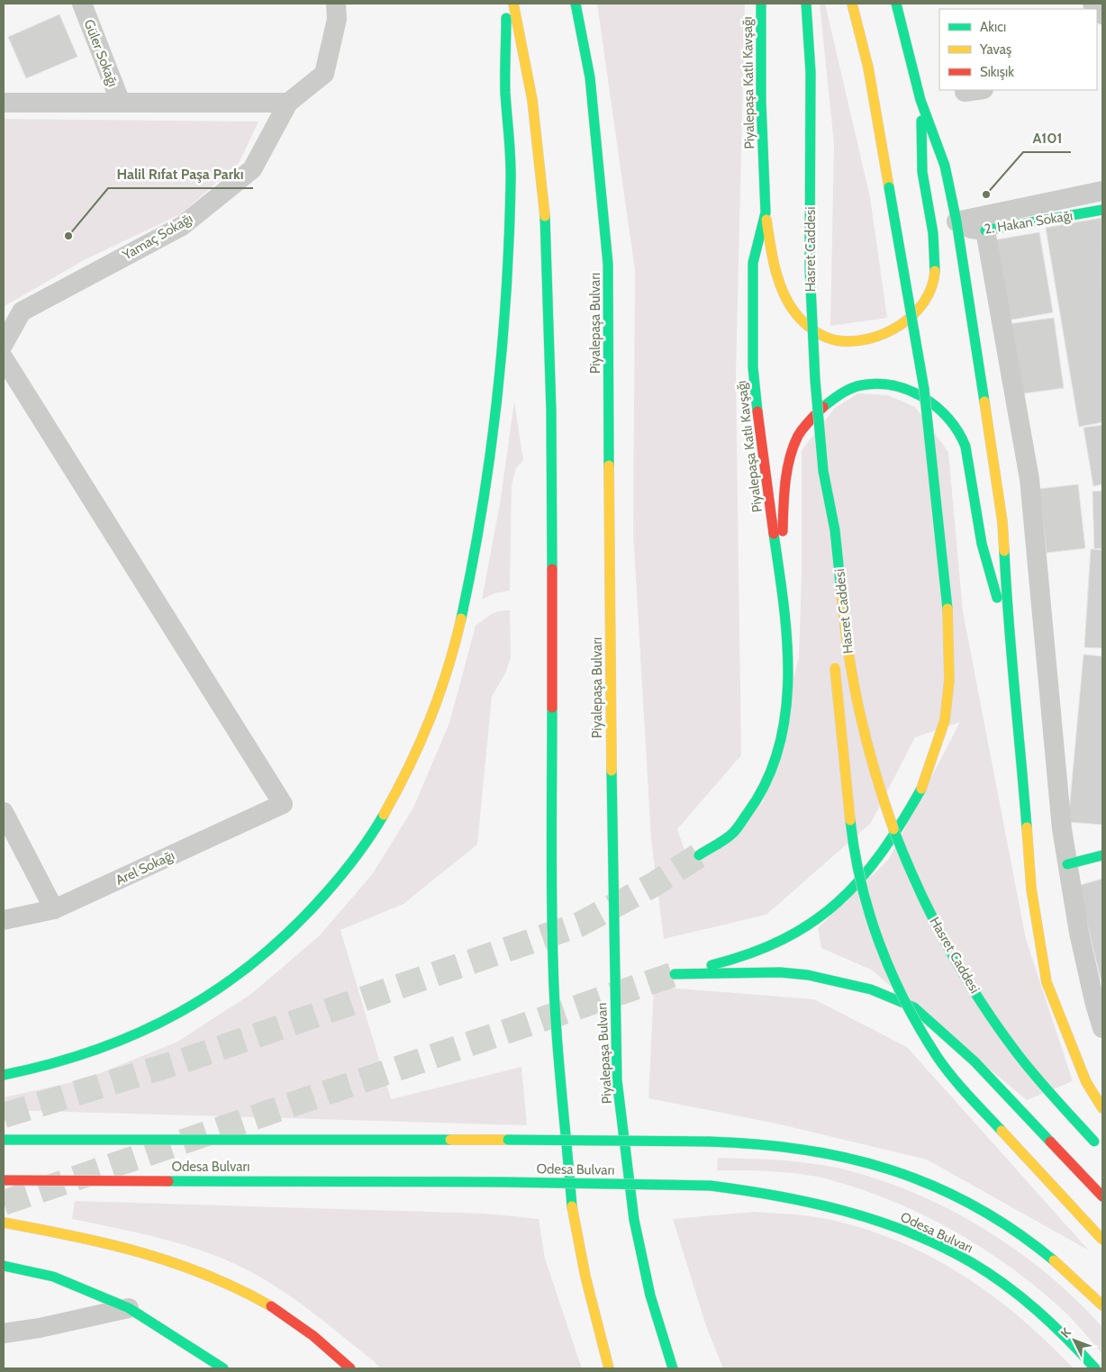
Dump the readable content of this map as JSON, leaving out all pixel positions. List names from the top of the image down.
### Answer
{
  "streets": {
    "main road": [
      "Piyalepaşa Katlı Kavşağı",
      "2. Hakan Sokağı",
      "Hasret Caddesi",
      "Piyalepaşa Bulvarı",
      "Odesa Bulvarı"
    ],
    "street": ["Güler Sokağı", "Yamaç Sokağı", "Arel Sokağı"]
  },
  "places": ["A101", "Halil Rıfat Paşa Parkı"],
  "legend": ["Akıcı", "Yavaş", "Sıkışık"],
  "north": "top left"
}
